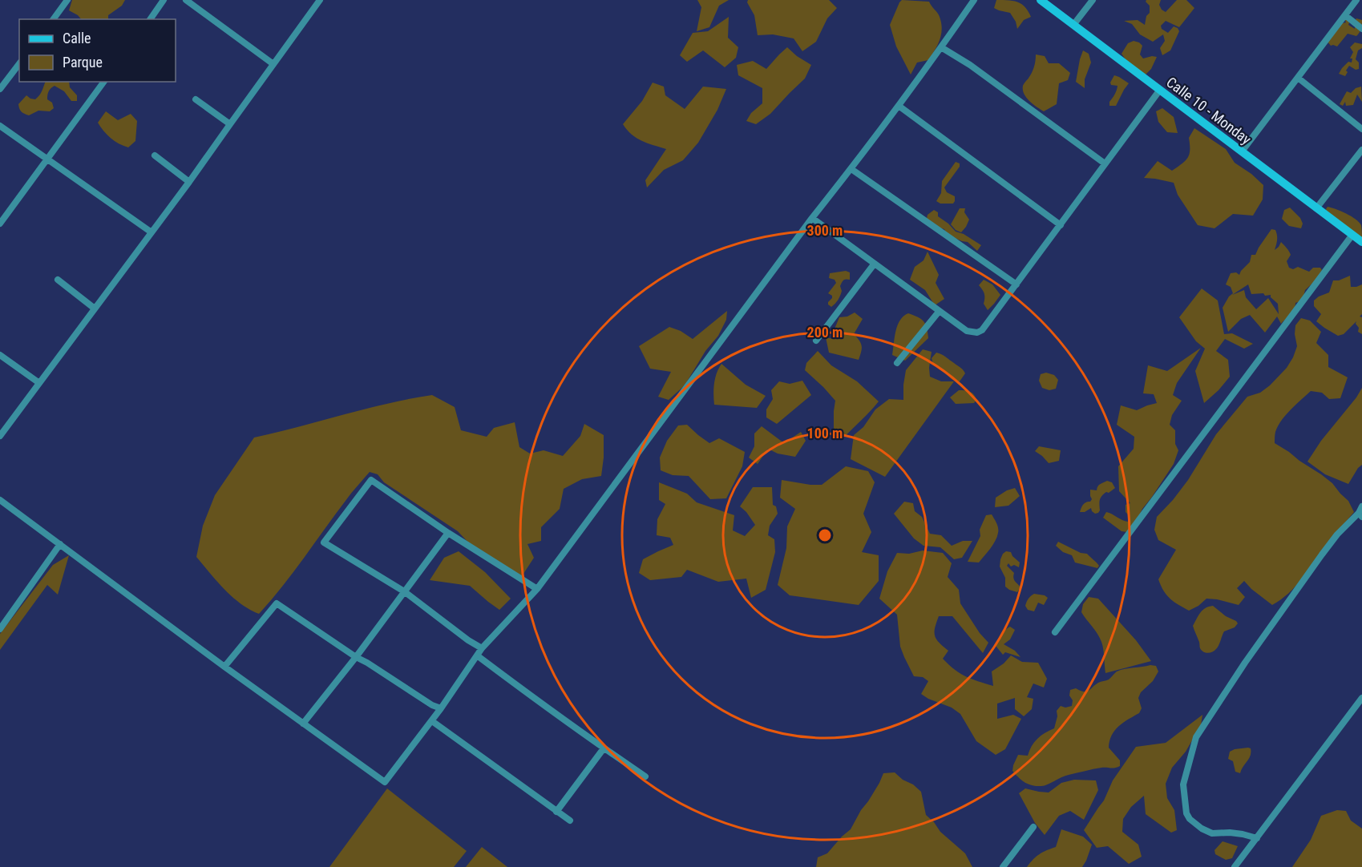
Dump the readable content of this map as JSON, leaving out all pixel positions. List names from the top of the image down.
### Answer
{
  "streets": {
    "street": ["Calle 10 - Monday"]
  },
  "legend": ["Calle", "Parque"],
  "rings": ["300 m", "200 m", "100 m"]
}
